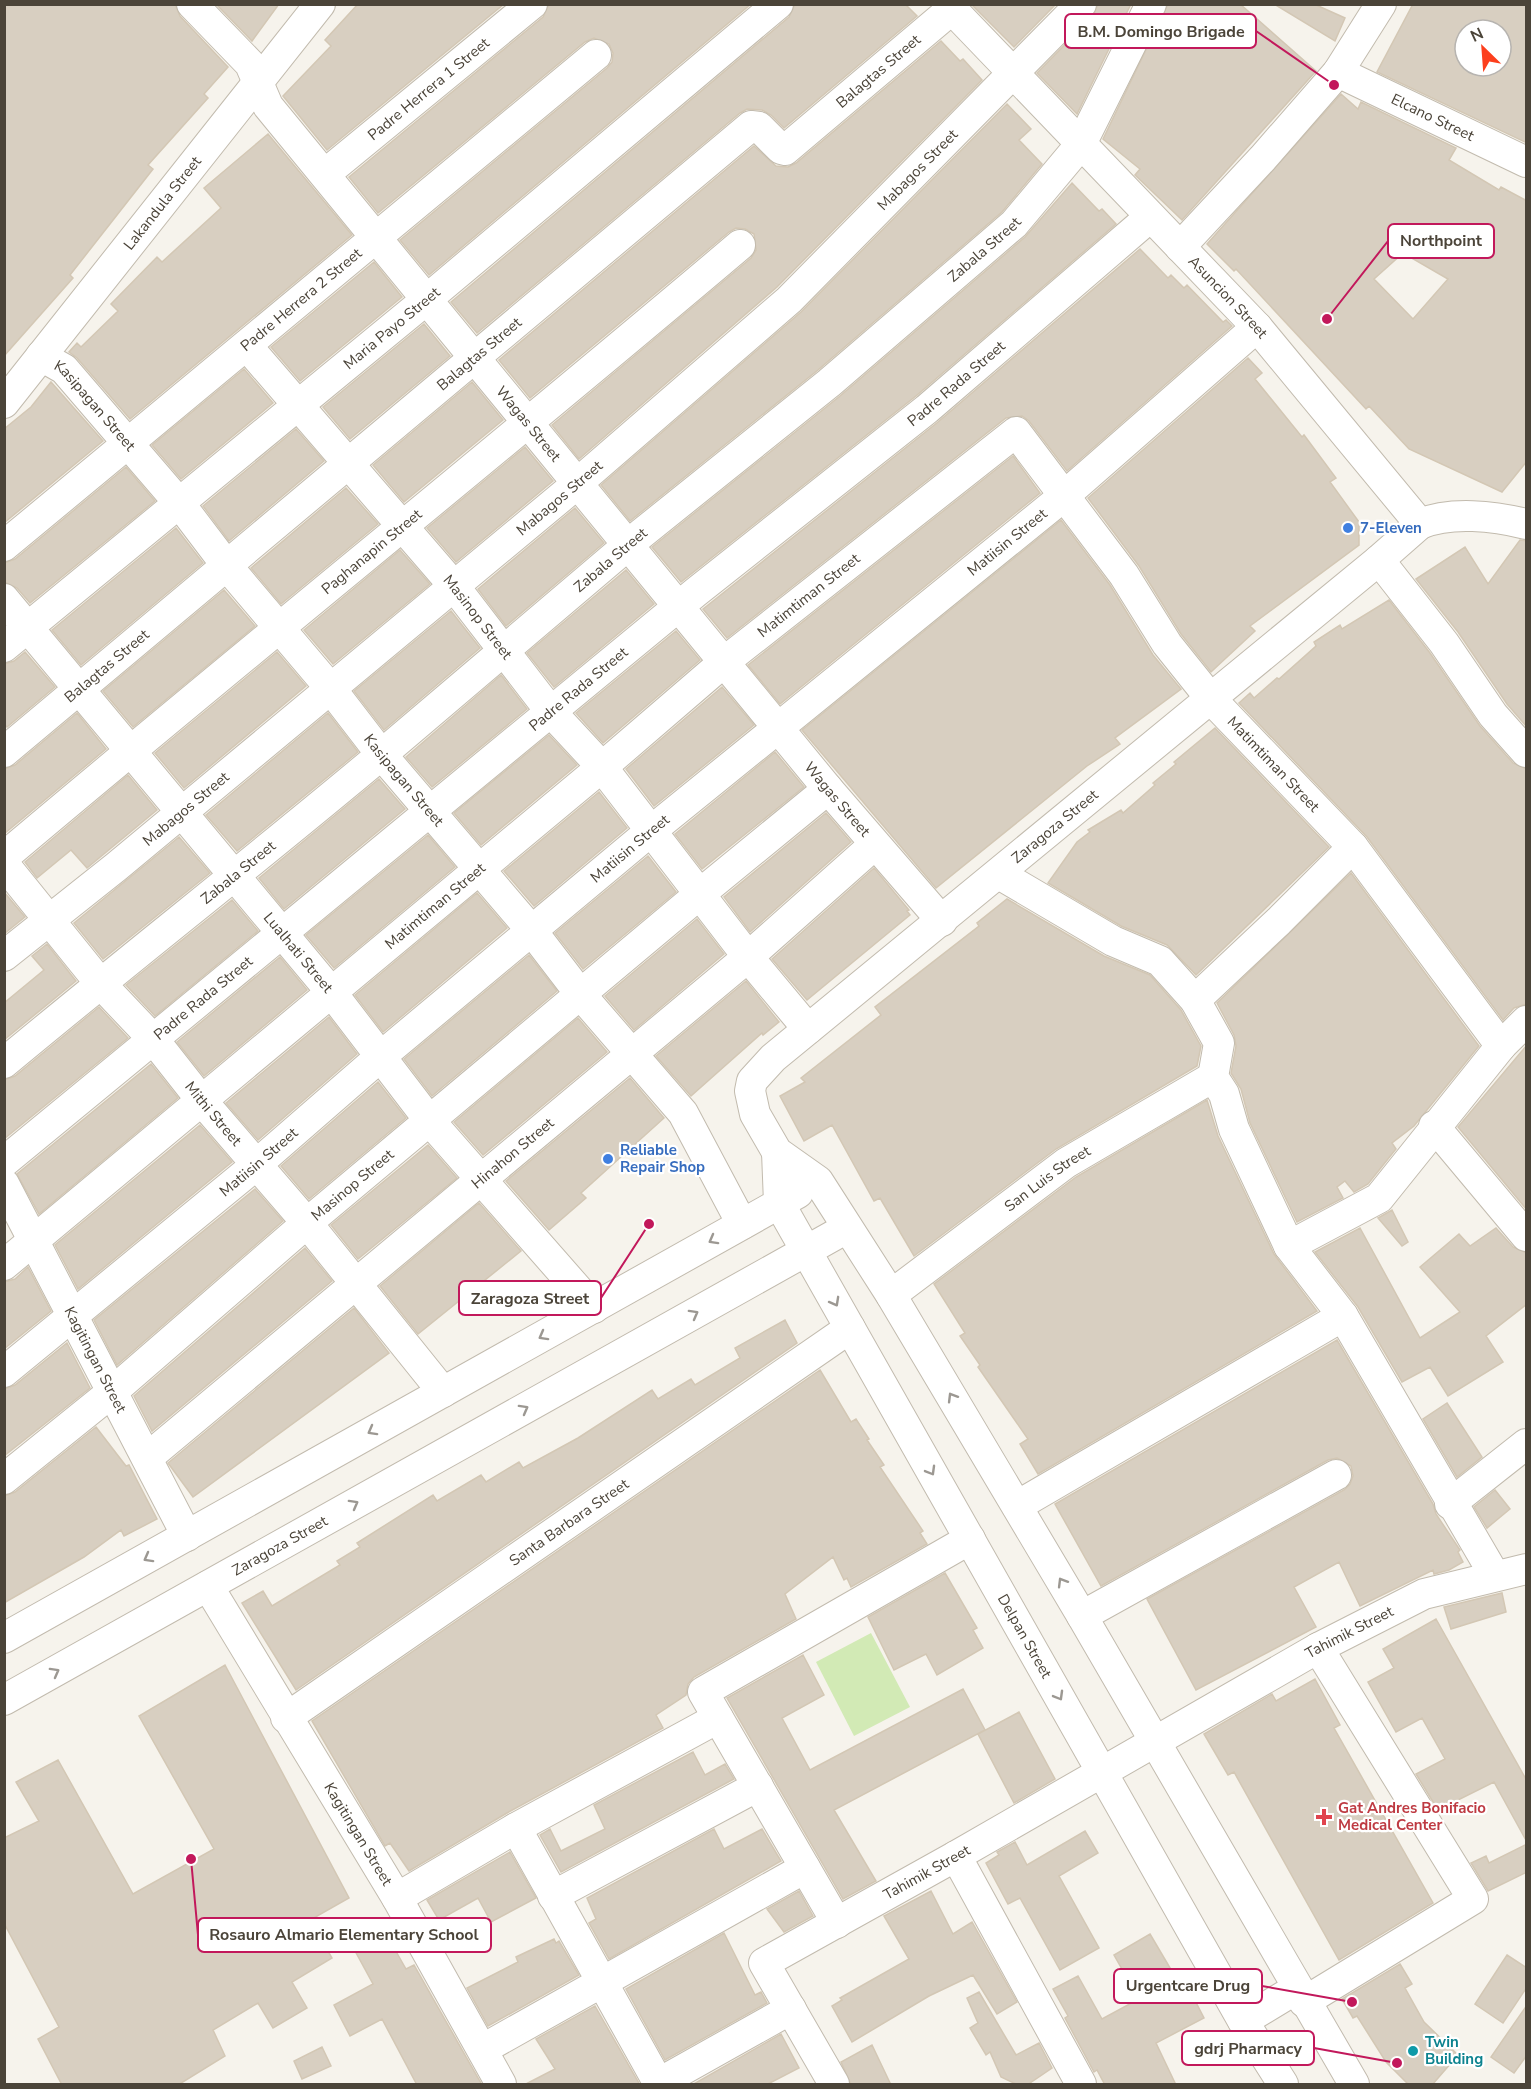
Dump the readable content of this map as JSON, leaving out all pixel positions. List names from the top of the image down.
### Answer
{
  "streets": {
    "street": [
      "Balagtas Street",
      "Padre Herrera 1 Street",
      "Elcano Street",
      "Mabagos Street",
      "Lakandula Street",
      "Zabala Street",
      "Asuncion Street",
      "Padre Herrera 2 Street",
      "Maria Payo Street",
      "Padre Rada Street",
      "Kasipagan Street",
      "Wagas Street",
      "Matiisin Street",
      "Paghanapin Street",
      "Matimtiman Street",
      "Masinop Street",
      "Zaragoza Street",
      "Lualhati Street",
      "Mithi Street",
      "Hinahon Street",
      "San Luis Street",
      "Kagitingan Street",
      "Santa Barbara Street",
      "Tahimik Street",
      "Delpan Street"
    ]
  },
  "crossings": [
    ["Balagtas Street", "Asuncion Street"],
    ["Balagtas Street", "Kasipagan Street"],
    ["Balagtas Street", "Wagas Street"],
    ["Balagtas Street", "Masinop Street"],
    ["Balagtas Street", "Lualhati Street"],
    ["Padre Herrera 1 Street", "Wagas Street"],
    ["Mabagos Street", "Asuncion Street"],
    ["Mabagos Street", "Kasipagan Street"],
    ["Mabagos Street", "Wagas Street"],
    ["Mabagos Street", "Masinop Street"],
    ["Mabagos Street", "Lualhati Street"],
    ["Mabagos Street", "Mithi Street"],
    ["Lakandula Street", "Kasipagan Street"],
    ["Lakandula Street", "Wagas Street"],
    ["Zabala Street", "Asuncion Street"],
    ["Zabala Street", "Kasipagan Street"],
    ["Zabala Street", "Wagas Street"],
    ["Zabala Street", "Masinop Street"],
    ["Zabala Street", "Lualhati Street"],
    ["Zabala Street", "Mithi Street"],
    ["Asuncion Street", "Padre Rada Street"],
    ["Asuncion Street", "Matiisin Street"],
    ["Asuncion Street", "Zaragoza Street"],
    ["Padre Herrera 2 Street", "Kasipagan Street"],
    ["Padre Herrera 2 Street", "Wagas Street"],
    ["Padre Herrera 2 Street", "Masinop Street"],
    ["Maria Payo Street", "Kasipagan Street"],
    ["Maria Payo Street", "Wagas Street"],
    ["Maria Payo Street", "Masinop Street"],
    ["Maria Payo Street", "Lualhati Street"],
    ["Padre Rada Street", "Kasipagan Street"],
    ["Padre Rada Street", "Wagas Street"],
    ["Padre Rada Street", "Masinop Street"],
    ["Padre Rada Street", "Lualhati Street"],
    ["Padre Rada Street", "Mithi Street"],
    ["Kasipagan Street", "Matiisin Street"],
    ["Kasipagan Street", "Paghanapin Street"],
    ["Kasipagan Street", "Matimtiman Street"],
    ["Kasipagan Street", "Masinop Street"],
    ["Kasipagan Street", "Hinahon Street"],
    ["Wagas Street", "Matiisin Street"],
    ["Wagas Street", "Paghanapin Street"],
    ["Wagas Street", "Matimtiman Street"],
    ["Wagas Street", "Masinop Street"],
    ["Wagas Street", "Zaragoza Street"],
    ["Wagas Street", "Hinahon Street"],
    ["Matiisin Street", "Matimtiman Street"],
    ["Matiisin Street", "Masinop Street"],
    ["Matiisin Street", "Lualhati Street"],
    ["Matiisin Street", "Mithi Street"],
    ["Matiisin Street", "Kagitingan Street"],
    ["Paghanapin Street", "Masinop Street"],
    ["Paghanapin Street", "Lualhati Street"],
    ["Matimtiman Street", "Masinop Street"],
    ["Matimtiman Street", "Zaragoza Street"],
    ["Matimtiman Street", "Lualhati Street"],
    ["Matimtiman Street", "Mithi Street"],
    ["Matimtiman Street", "Kagitingan Street"],
    ["Masinop Street", "Zaragoza Street"],
    ["Masinop Street", "Lualhati Street"],
    ["Masinop Street", "Mithi Street"],
    ["Masinop Street", "Hinahon Street"],
    ["Masinop Street", "Kagitingan Street"],
    ["Zaragoza Street", "Kagitingan Street"],
    ["Zaragoza Street", "Delpan Street"],
    ["Lualhati Street", "Hinahon Street"],
    ["Mithi Street", "Hinahon Street"],
    ["Hinahon Street", "Kagitingan Street"],
    ["Kagitingan Street", "Santa Barbara Street"],
    ["Santa Barbara Street", "Delpan Street"],
    ["Tahimik Street", "Delpan Street"]
  ],
  "places": {
    "other": [
      "B.M. Domingo Brigade",
      "Northpoint",
      "7-Eleven",
      "Reliable Repair Shop",
      "Zaragoza Street",
      "Rosauro Almario Elementary School",
      "Urgentcare Drug",
      "Twin Building",
      "gdrj Pharmacy"
    ],
    "health": ["Gat Andres Bonifacio Medical Center"]
  },
  "north": "top left"
}
